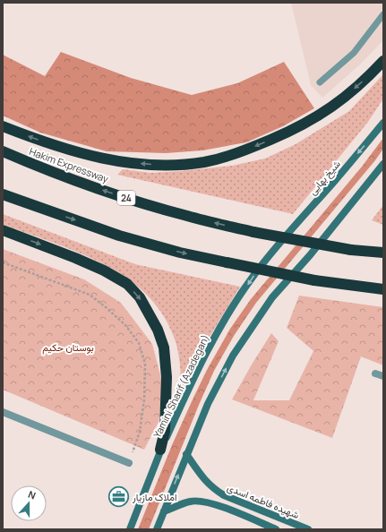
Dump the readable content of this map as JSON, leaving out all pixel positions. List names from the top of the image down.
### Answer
{
  "streets": {
    "highway": ["Hakim Expressway", "24"],
    "main road": ["شیخ بهایی", "Yamini Sharif (Azadegan)", "شهیده فاطمه اسدی"]
  },
  "crossings": [
    ["شیخ بهایی", "Yamini Sharif (Azadegan)"]
  ],
  "parks": ["بوستان حکیم"],
  "places": {
    "office": ["املاک مازیار"]
  },
  "north": "top"
}
